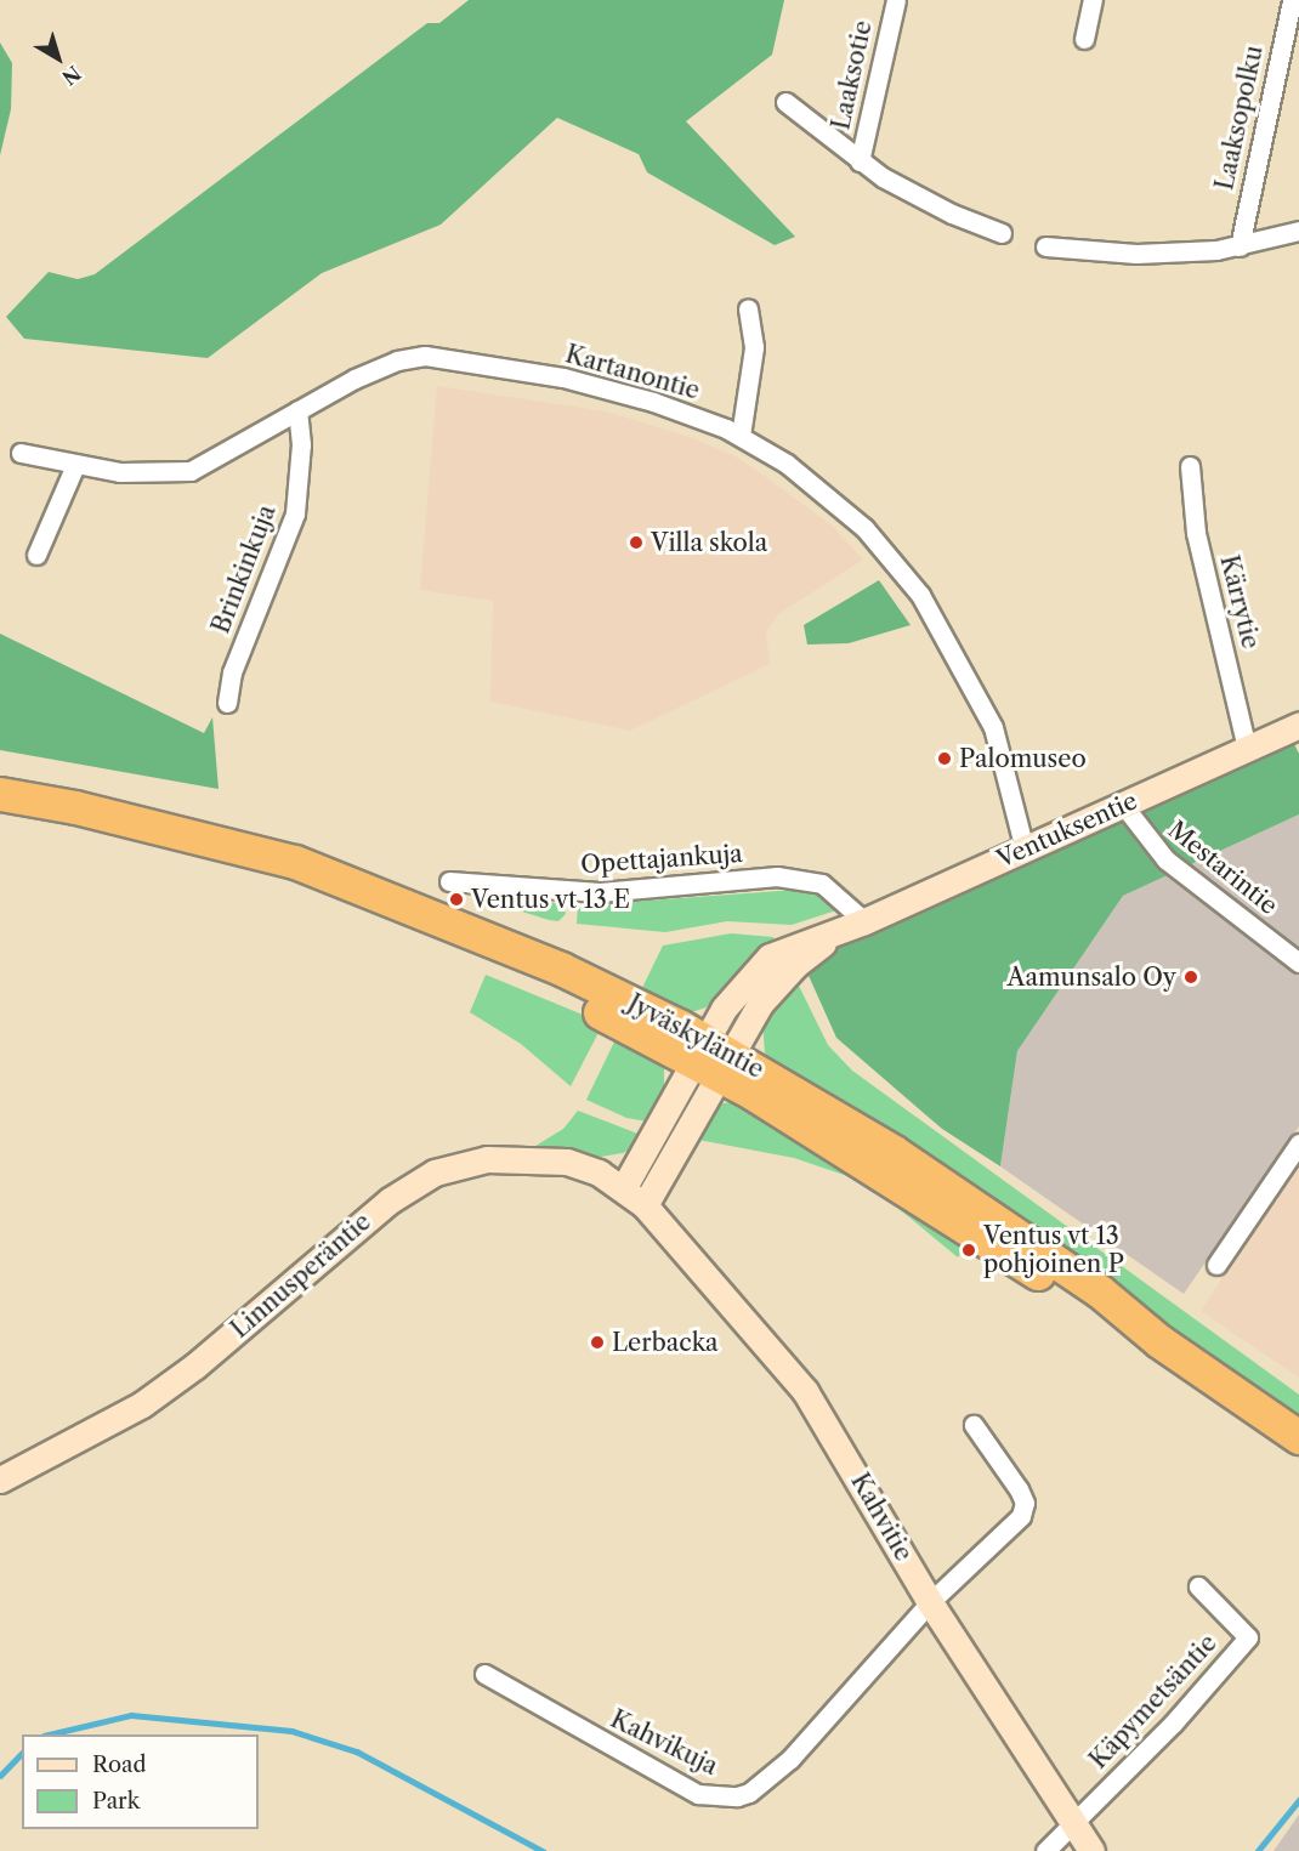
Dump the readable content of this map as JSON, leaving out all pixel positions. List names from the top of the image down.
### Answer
{
  "streets": {
    "highway": ["Jyväskyläntie"],
    "street": [
      "Laaksotie",
      "Laaksopolku",
      "Kartanontie",
      "Brinkinkuja",
      "Kärrytie",
      "Ventuksentie",
      "Opettajankuja",
      "Mestarintie",
      "Linnusperäntie",
      "Kahvitie",
      "Käpymetsäntie",
      "Kahvikuja"
    ]
  },
  "crossings": [
    ["Kartanontie", "Brinkinkuja"],
    ["Kartanontie", "Ventuksentie"],
    ["Kärrytie", "Ventuksentie"],
    ["Ventuksentie", "Opettajankuja"],
    ["Ventuksentie", "Mestarintie"],
    ["Ventuksentie", "Jyväskyläntie"],
    ["Linnusperäntie", "Kahvitie"],
    ["Kahvitie", "Käpymetsäntie"],
    ["Kahvitie", "Kahvikuja"]
  ],
  "places": [
    "Villa skola",
    "Palomuseo",
    "Ventus vt 13 E",
    "Aamunsalo Oy",
    "Ventus vt 13 pohjoinen P",
    "Lerbacka"
  ],
  "legend": ["Road", "Park"],
  "north": "bottom right"
}
